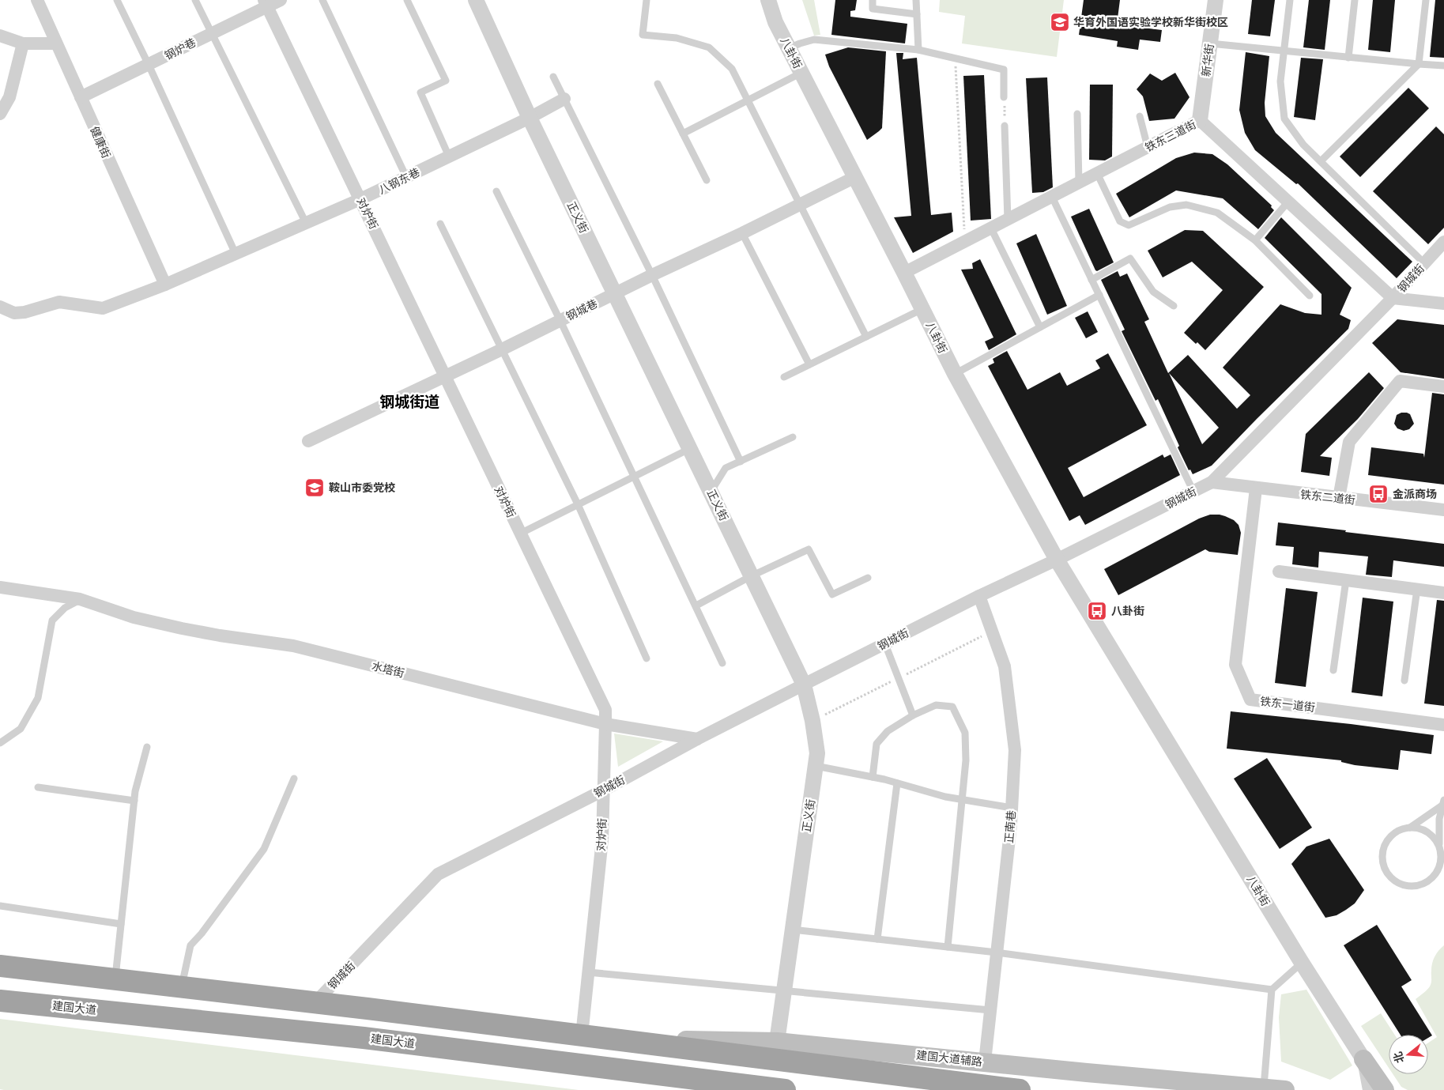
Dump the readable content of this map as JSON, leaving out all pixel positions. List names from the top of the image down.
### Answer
{
  "streets": {
    "highway": ["建国大道"],
    "main road": ["八卦街", "建国大道辅路"],
    "street": [
      "钢炉巷",
      "新华街",
      "铁东三道街",
      "健康街",
      "八钢东巷",
      "对炉街",
      "正义街",
      "钢城街",
      "钢城巷",
      "铁东二道街",
      "水塔街",
      "铁东一道街",
      "正南巷"
    ]
  },
  "crossings": [
    ["钢炉巷", "健康街"],
    ["钢炉巷", "对炉街"],
    ["八卦街", "铁东三道街"],
    ["八卦街", "钢城街"],
    ["八卦街", "钢城巷"],
    ["新华街", "铁东三道街"],
    ["铁东三道街", "钢城街"],
    ["健康街", "八钢东巷"],
    ["八钢东巷", "对炉街"],
    ["八钢东巷", "正义街"],
    ["对炉街", "钢城街"],
    ["对炉街", "钢城巷"],
    ["对炉街", "水塔街"],
    ["正义街", "钢城街"],
    ["正义街", "钢城巷"],
    ["正义街", "建国大道辅路"],
    ["钢城街", "铁东二道街"],
    ["钢城街", "水塔街"],
    ["钢城街", "正南巷"],
    ["铁东二道街", "铁东一道街"],
    ["正南巷", "建国大道辅路"]
  ],
  "districts": ["钢城街道"],
  "places": {
    "school or university": ["华育外国语实验学校新华街校区", "鞍山市委党校"],
    "bus stop": ["金派商场", "八卦街"]
  },
  "north": "left"
}
